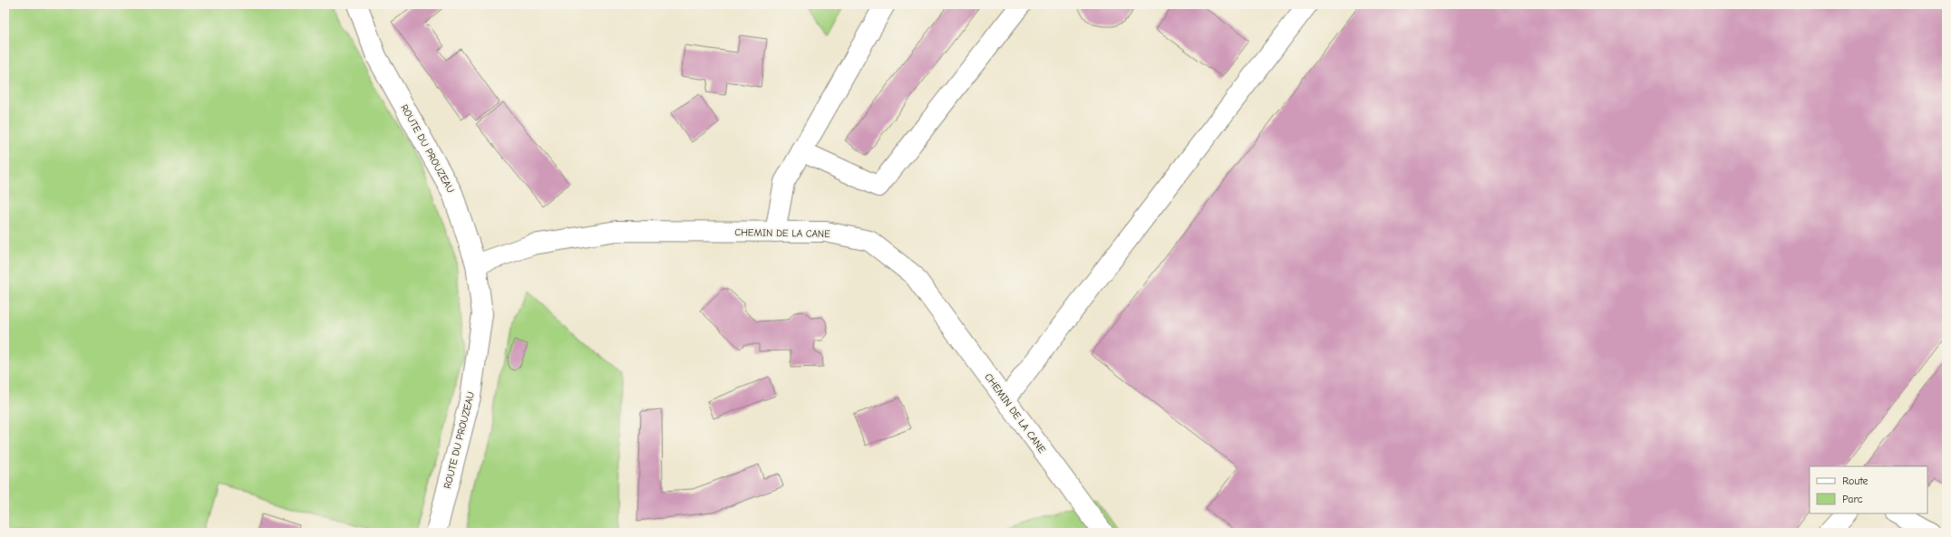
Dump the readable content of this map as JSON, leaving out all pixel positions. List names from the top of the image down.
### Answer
{
  "streets": {
    "street": ["ROUTE DU PROUZEAU", "CHEMIN DE LA CANE"]
  },
  "crossings": [
    ["ROUTE DU PROUZEAU", "CHEMIN DE LA CANE"]
  ],
  "legend": ["Route", "Parc"]
}
